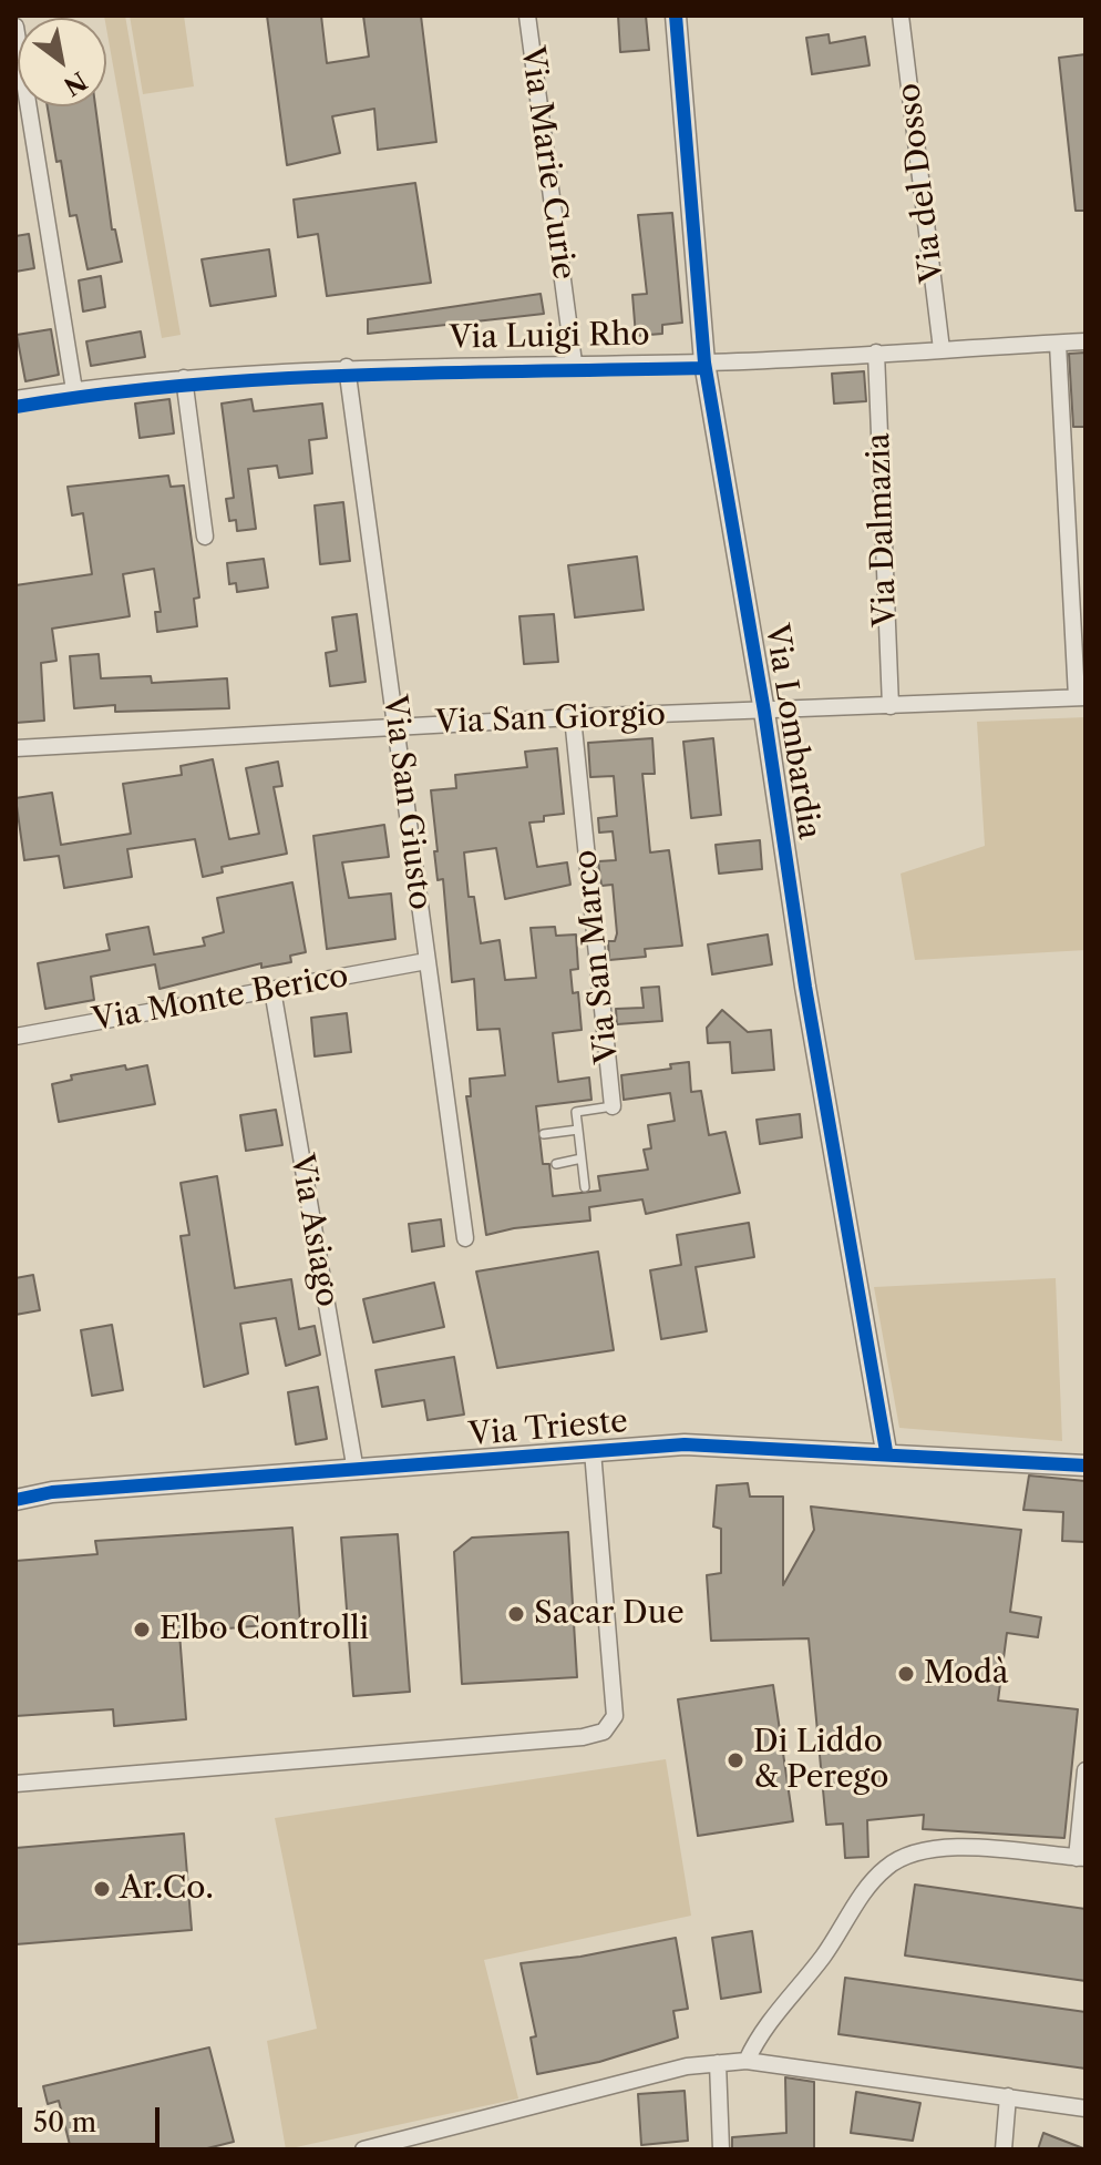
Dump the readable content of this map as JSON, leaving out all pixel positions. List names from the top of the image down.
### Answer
{
  "streets": {
    "street": [
      "Via Marie Curie",
      "Via del Dosso",
      "Via Luigi Rho",
      "Via Dalmazia",
      "Via San Giorgio",
      "Via Lombardia",
      "Via San Giusto",
      "Via San Marco",
      "Via Monte Berico",
      "Via Asiago",
      "Via Trieste"
    ]
  },
  "crossings": [
    ["Via Marie Curie", "Via Luigi Rho"],
    ["Via del Dosso", "Via Luigi Rho"],
    ["Via Luigi Rho", "Via Dalmazia"],
    ["Via Luigi Rho", "Via Lombardia"],
    ["Via Luigi Rho", "Via San Giusto"],
    ["Via Dalmazia", "Via San Giorgio"],
    ["Via San Giorgio", "Via Lombardia"],
    ["Via San Giorgio", "Via San Giusto"],
    ["Via San Giorgio", "Via San Marco"],
    ["Via Lombardia", "Via Trieste"],
    ["Via San Giusto", "Via Monte Berico"],
    ["Via Monte Berico", "Via Asiago"],
    ["Via Asiago", "Via Trieste"]
  ],
  "places": [
    "Sacar Due",
    "Elbo Controlli",
    "Modà",
    "Di Liddo & Perego",
    "Ar.Co."
  ],
  "scale_bar": "50 m",
  "north": "bottom right"
}
